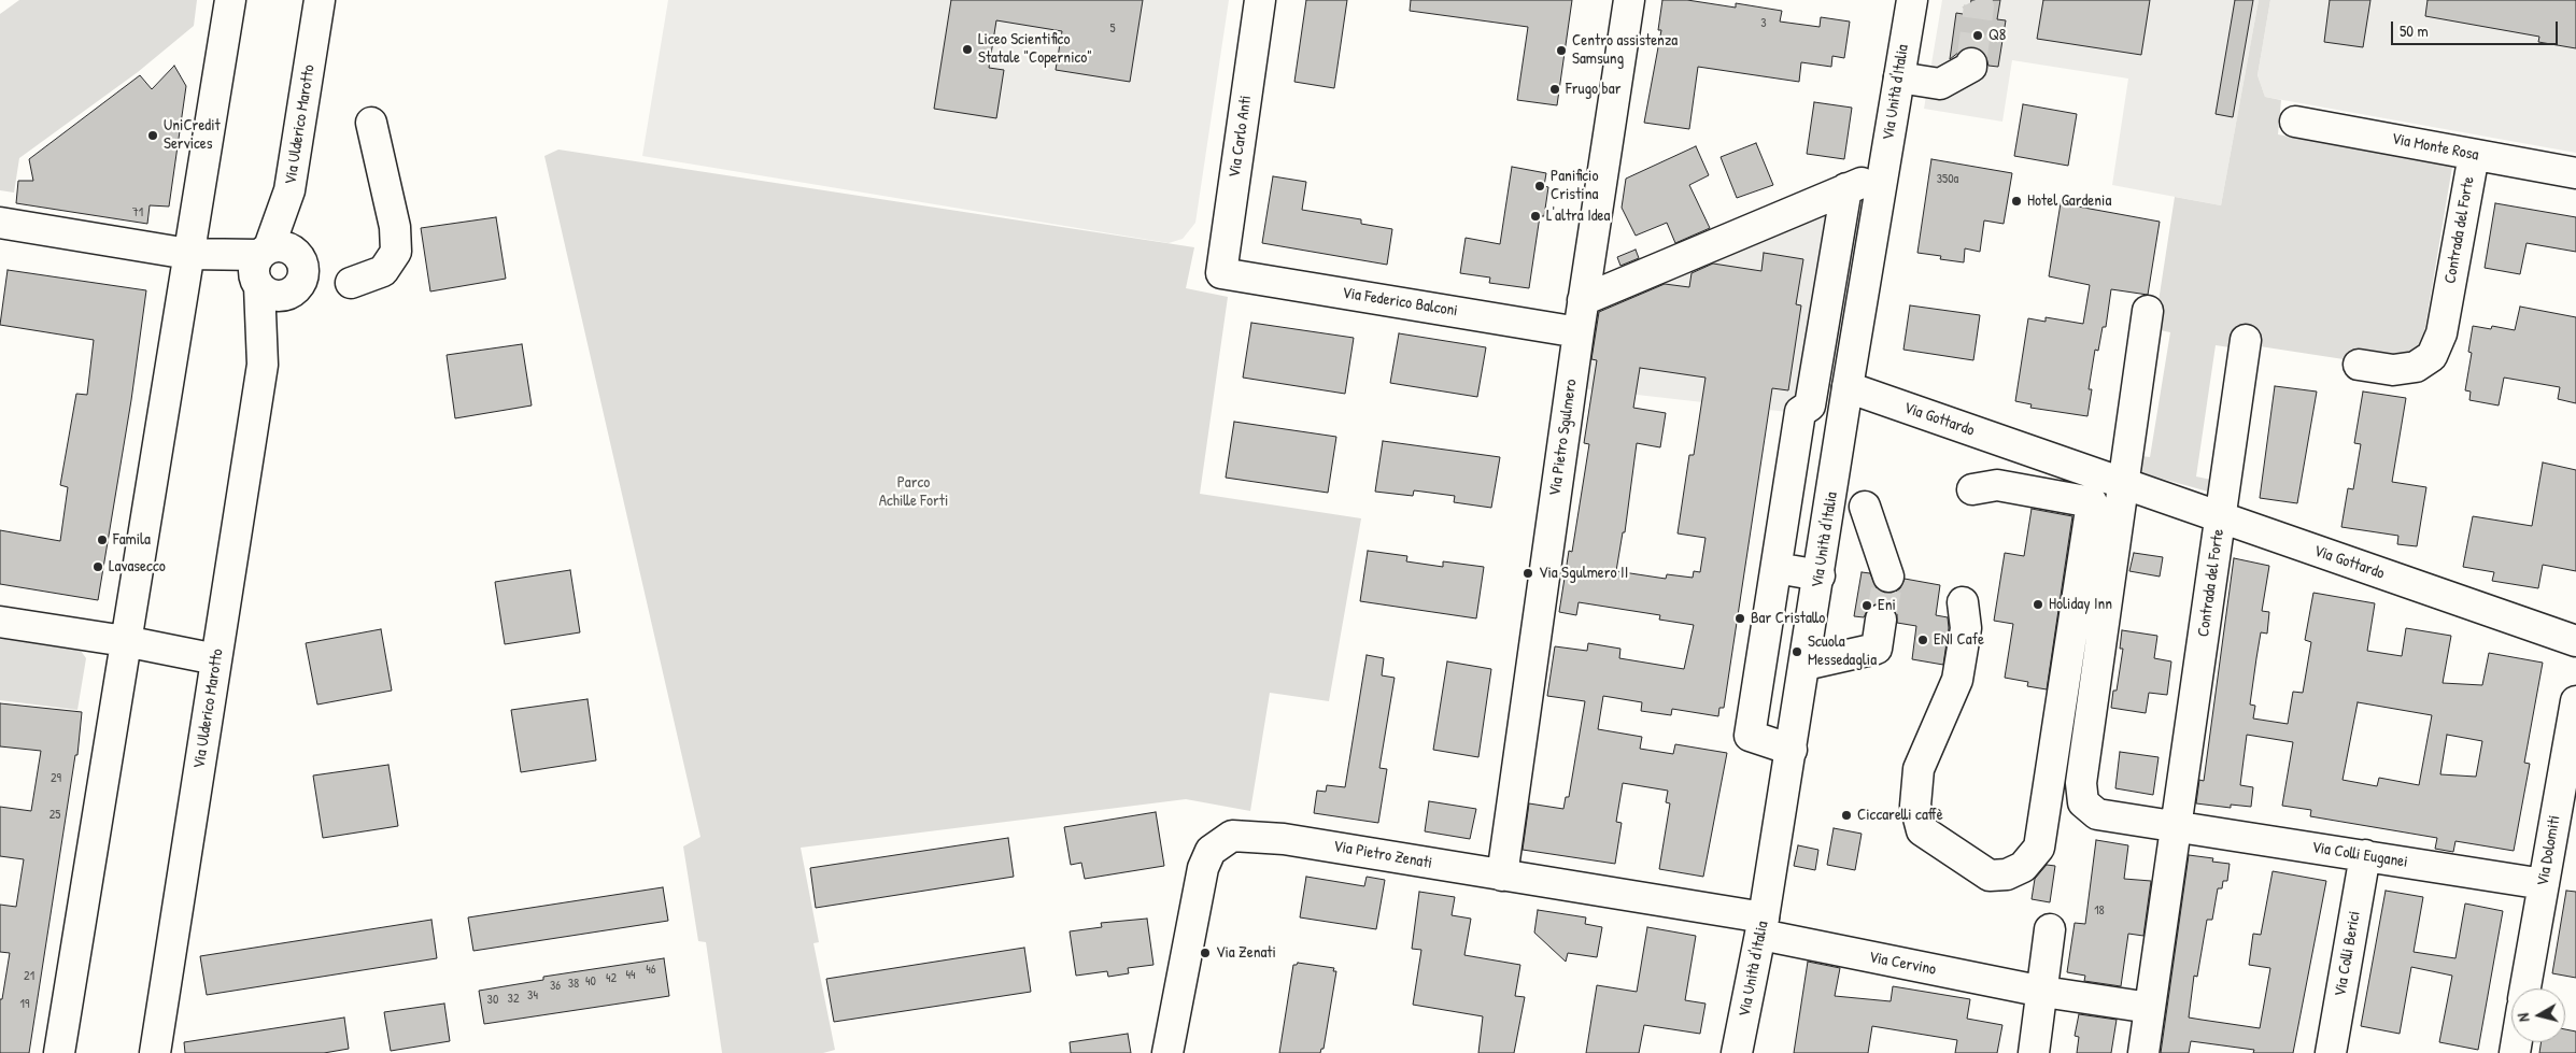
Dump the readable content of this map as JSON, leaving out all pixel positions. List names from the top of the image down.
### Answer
{
  "streets": {
    "street": [
      "Via Unità d'Italia",
      "Via Ulderico Marotto",
      "Via Carlo Anti",
      "Via Monte Rosa",
      "Contrada del Forte",
      "Via Federico Balconi",
      "Via Gottardo",
      "Via Pietro Sgulmero",
      "Via Dolomiti",
      "Via Pietro Zenati",
      "Via Colli Euganei",
      "Via Colli Berici",
      "Via Cervino"
    ]
  },
  "crossings": [
    ["Via Unità d'Italia", "Via Gottardo"],
    ["Via Unità d'Italia", "Via Pietro Zenati"],
    ["Via Unità d'Italia", "Via Cervino"],
    ["Via Carlo Anti", "Via Federico Balconi"],
    ["Via Monte Rosa", "Contrada del Forte"],
    ["Contrada del Forte", "Via Gottardo"],
    ["Contrada del Forte", "Via Colli Euganei"],
    ["Via Federico Balconi", "Via Pietro Sgulmero"],
    ["Via Pietro Sgulmero", "Via Pietro Zenati"],
    ["Via Dolomiti", "Via Colli Euganei"],
    ["Via Pietro Zenati", "Via Cervino"],
    ["Via Colli Euganei", "Via Colli Berici"]
  ],
  "parks": ["Parco Achille Forti"],
  "places": [
    "Q8",
    "Liceo Scientifico Statale \"Copernico\"",
    "Centro assistenza Samsung",
    "Frugo bar",
    "UniCredit Services",
    "Panificio Cristina",
    "Hotel Gardenia",
    "L'altra Idea",
    "Famila",
    "Lavasecco",
    "Via Sgulmero II",
    "Holiday Inn",
    "Eni",
    "Bar Cristallo",
    "ENI Cafe",
    "Scuola Messedaglia",
    "Ciccarelli caffè",
    "Via Zenati"
  ],
  "house_numbers": [
    "3",
    "5",
    "350a",
    "71",
    "29",
    "25",
    "18",
    "46",
    "44",
    "21",
    "42",
    "40",
    "38",
    "36",
    "34",
    "32",
    "30",
    "19"
  ],
  "scale_bar": "50 m",
  "north": "left"
}
